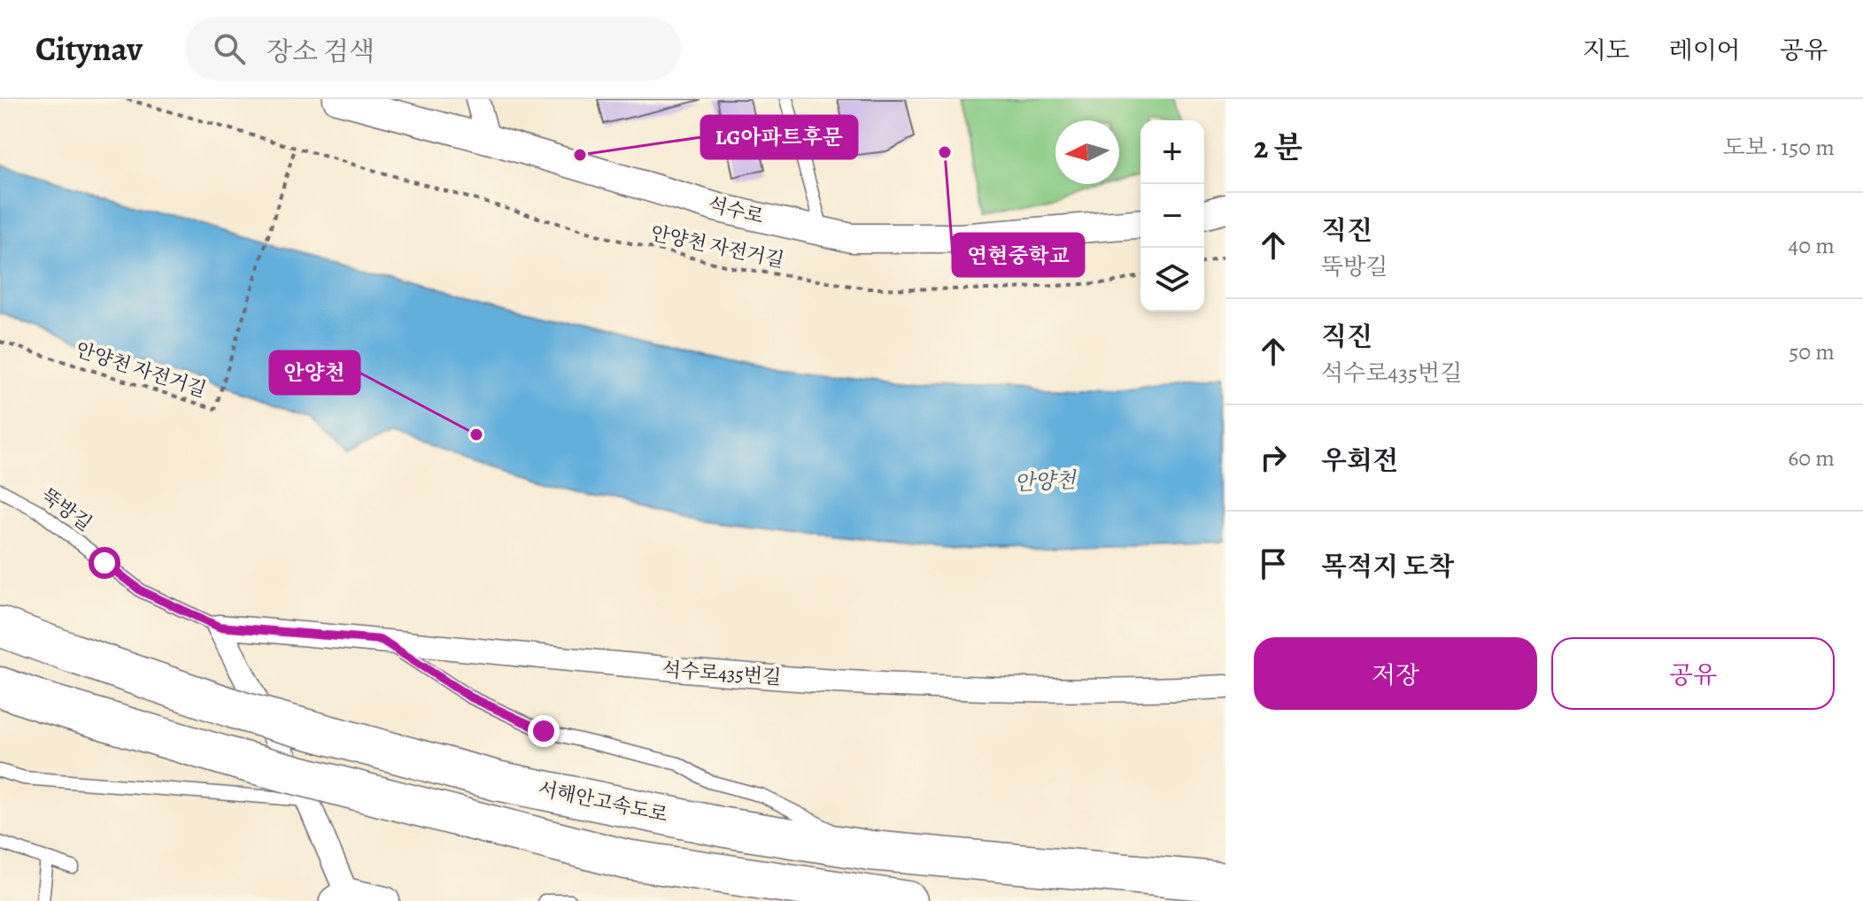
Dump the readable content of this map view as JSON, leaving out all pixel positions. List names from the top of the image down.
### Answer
{
  "streets": {
    "highway": ["서해안고속도로"],
    "street": ["석수로", "석수로435번길"],
    "lane": ["뚝방길"],
    "path": ["안양천 자전거길"]
  },
  "crossings": [
    ["뚝방길", "석수로435번길"]
  ],
  "water": ["안양천"],
  "places": ["연현중학교", "LG아파트후문", "안양천"],
  "north": "left",
  "page": {
    "header": "Citynav",
    "search": "장소 검색",
    "nav": ["지도", "레이어", "공유"],
    "heading": ["2 분", "도보 · 150 m"],
    "map_buttons": ["+", "−"],
    "list": [
      ["직진", "뚝방길", "40 m"],
      ["직진", "석수로435번길", "50 m"],
      ["우회전", "60 m"],
      "목적지 도착"
    ],
    "buttons": ["저장", "공유"]
  }
}
